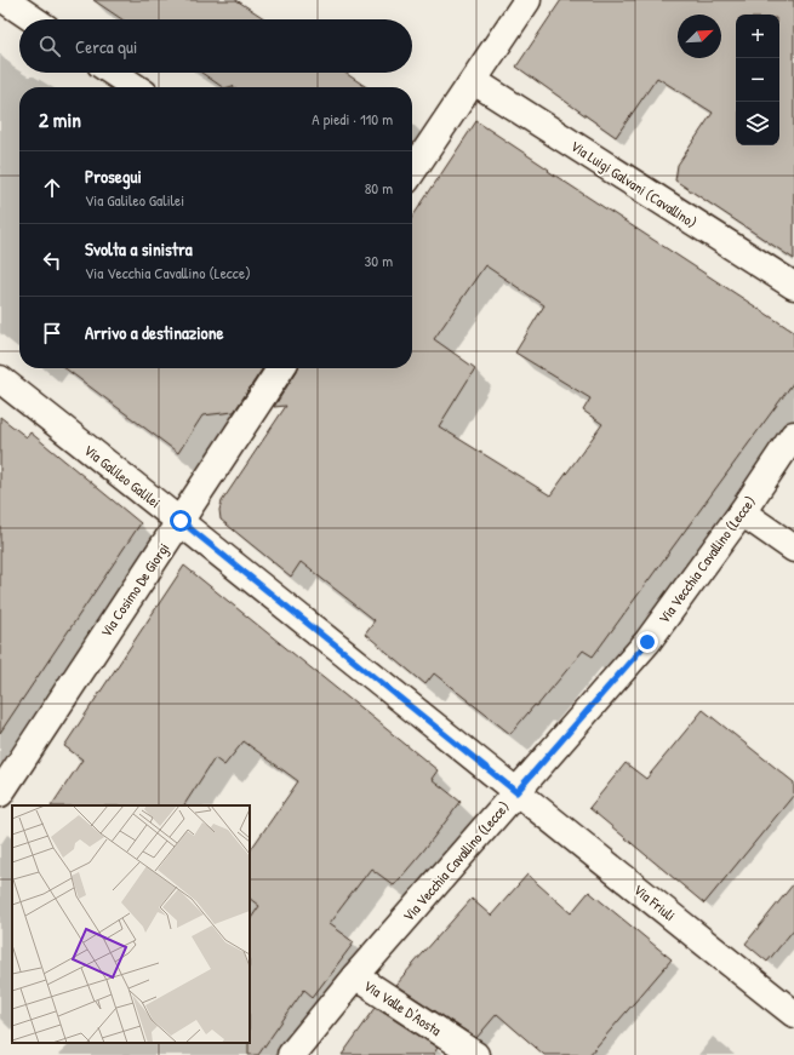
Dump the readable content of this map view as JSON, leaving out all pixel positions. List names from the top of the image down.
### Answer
{
  "streets": {
    "street": [
      "Via Luigi Galvani (Cavallino)",
      "Via Galileo Galilei",
      "Via Vecchia Cavallino (Lecce)",
      "Via Cosimo De Giorgi",
      "Via Friuli",
      "Via Valle D'Aosta"
    ]
  },
  "crossings": [
    ["Via Galileo Galilei", "Via Vecchia Cavallino (Lecce)"],
    ["Via Galileo Galilei", "Via Cosimo De Giorgi"],
    ["Via Galileo Galilei", "Via Friuli"],
    ["Via Vecchia Cavallino (Lecce)", "Via Friuli"],
    ["Via Vecchia Cavallino (Lecce)", "Via Valle D'Aosta"]
  ],
  "north": "top right",
  "page": {
    "map_buttons": ["+", "−"],
    "search": "Cerca qui",
    "heading": ["2 min", "A piedi · 110 m"],
    "list": [
      ["Prosegui", "Via Galileo Galilei", "80 m"],
      ["Svolta a sinistra", "Via Vecchia Cavallino (Lecce)", "30 m"],
      "Arrivo a destinazione"
    ]
  }
}
